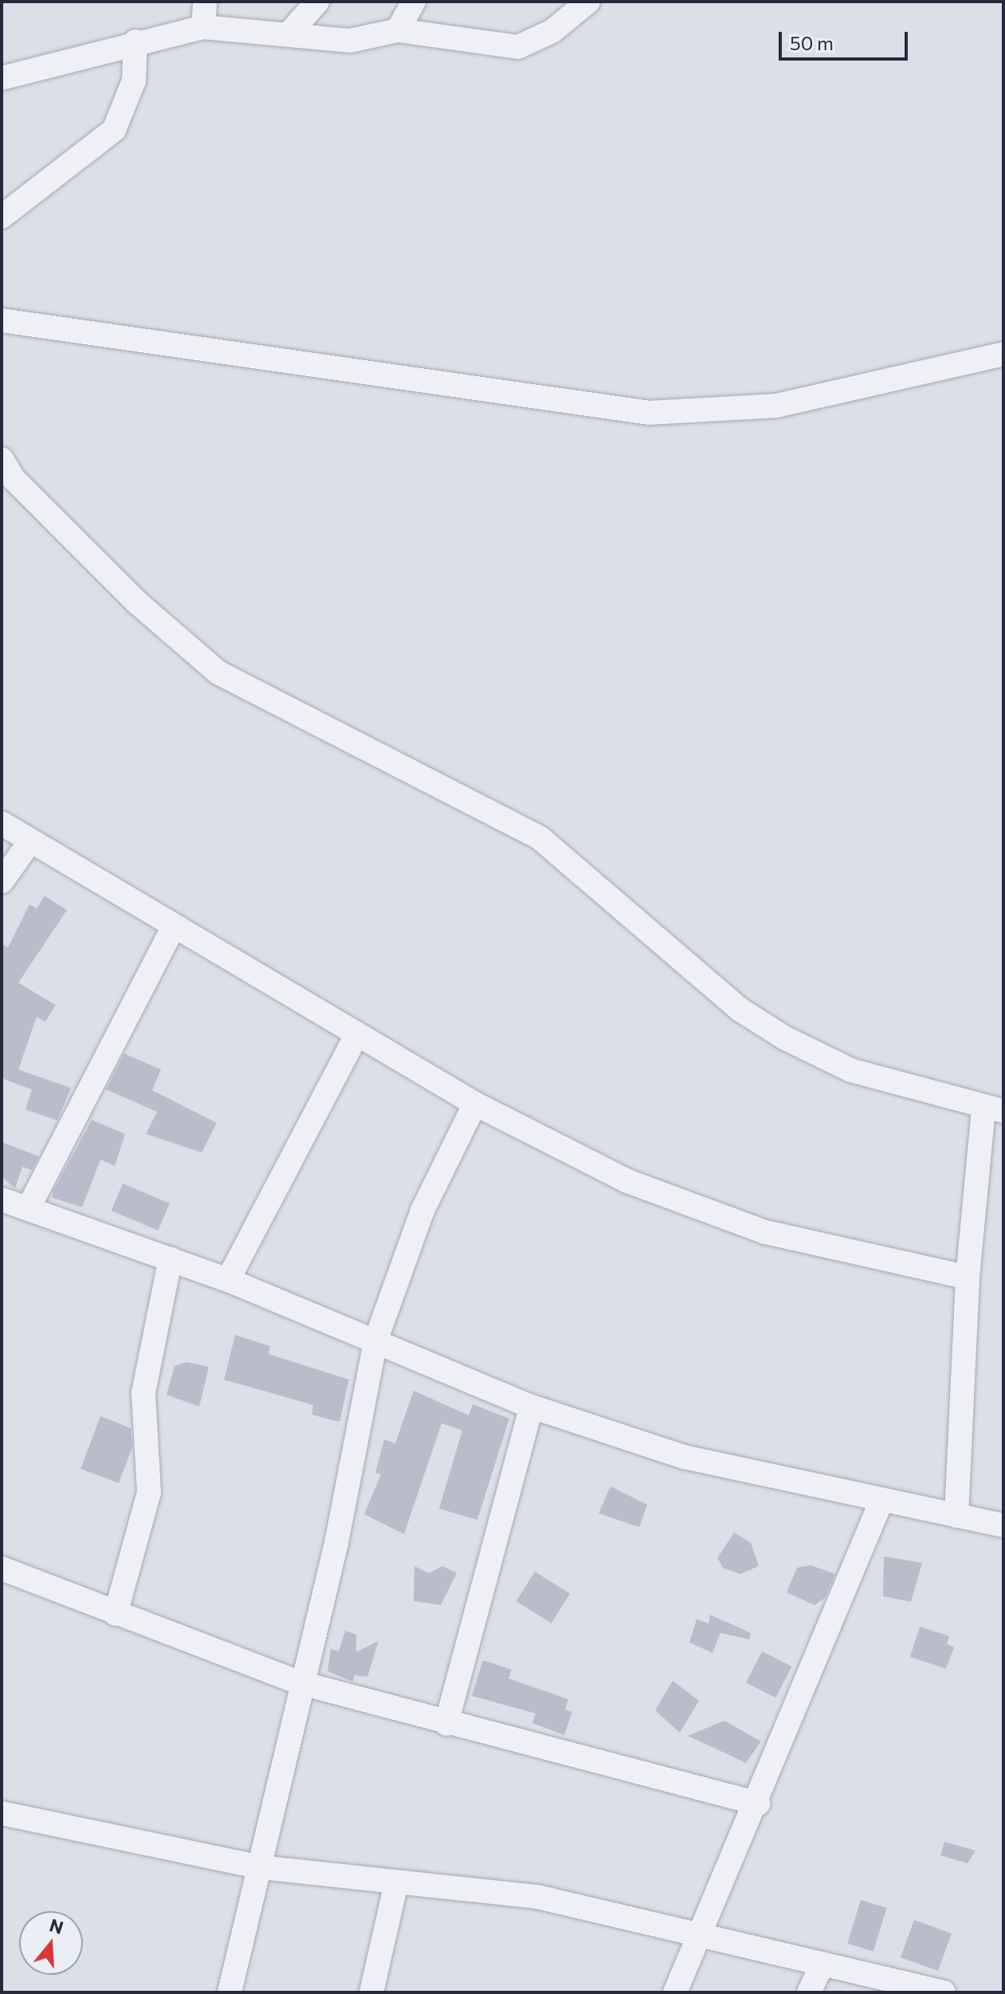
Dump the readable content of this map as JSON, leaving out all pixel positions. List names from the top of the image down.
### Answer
{
  "scale_bar": "50 m",
  "north": "top"
}
